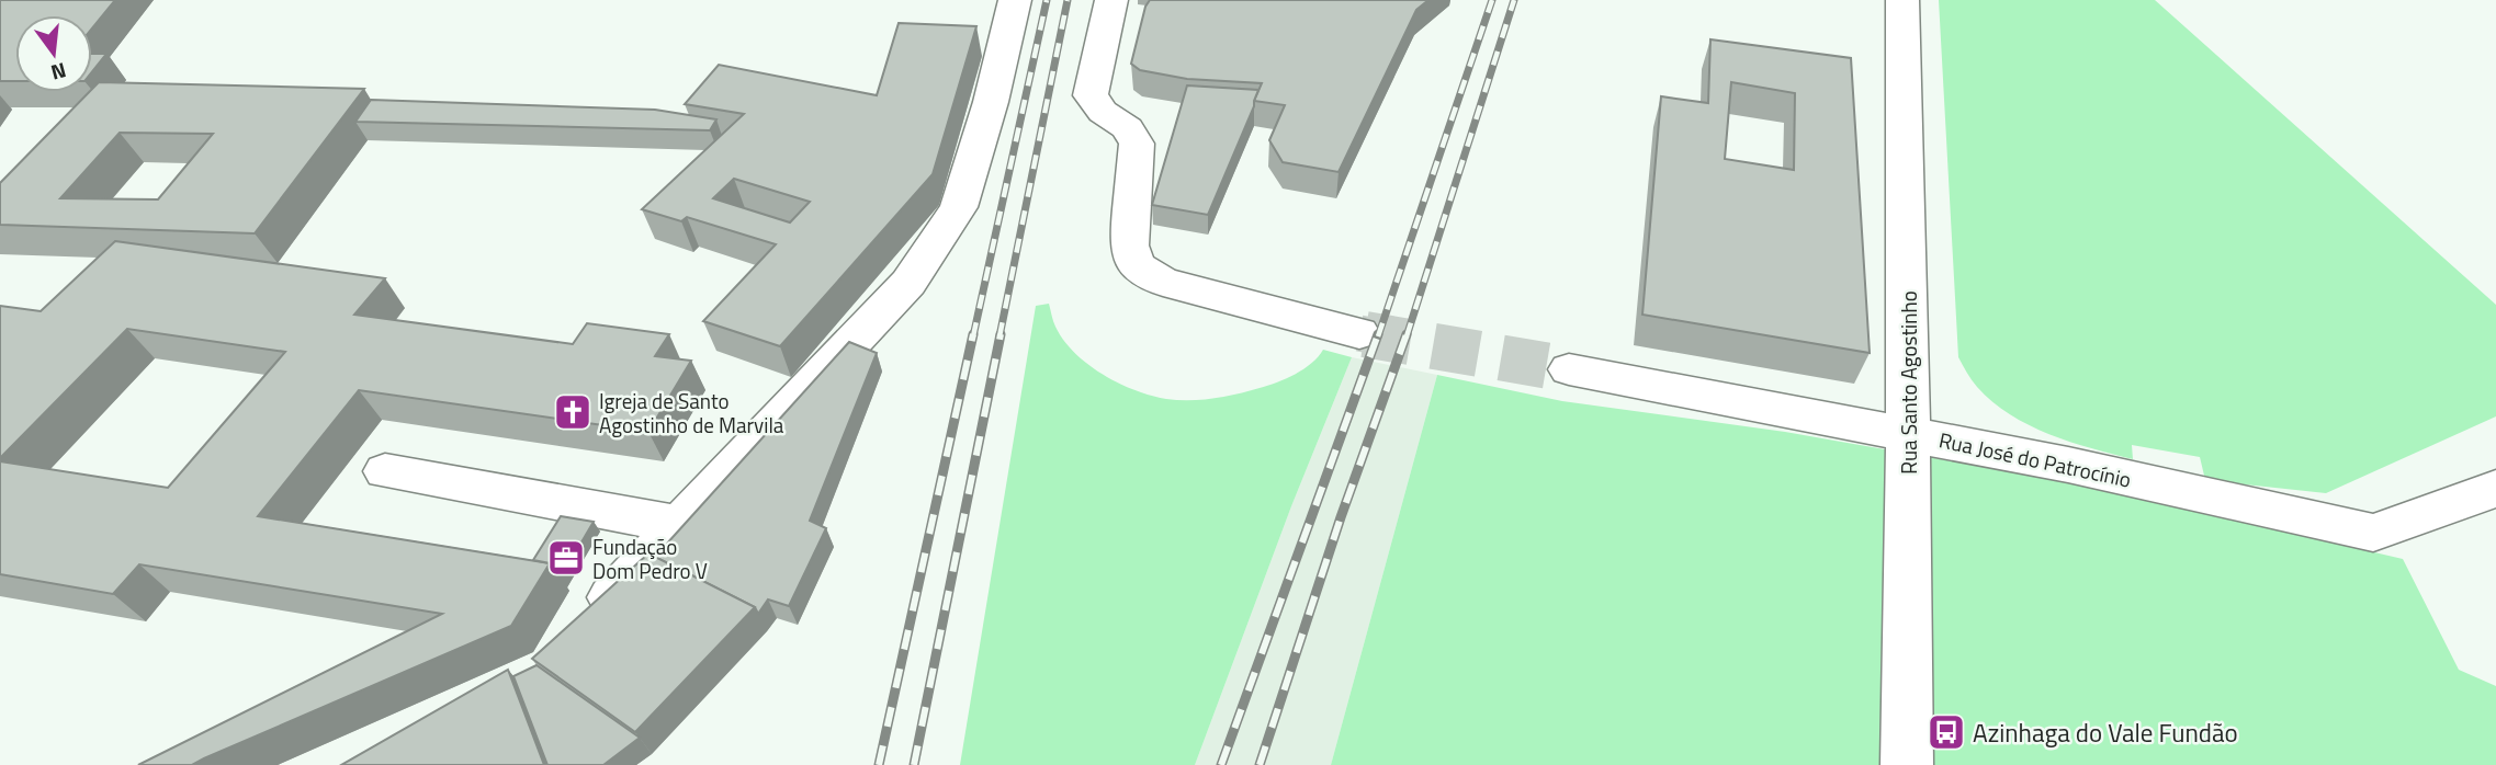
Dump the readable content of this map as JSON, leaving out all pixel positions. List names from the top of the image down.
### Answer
{
  "streets": {
    "street": ["Rua Santo Agostinho", "Rua José do Patrocínio"]
  },
  "crossings": [
    ["Rua Santo Agostinho", "Rua José do Patrocínio"]
  ],
  "places": {
    "church": ["Igreja de Santo Agostinho de Marvila"],
    "office": ["Fundação Dom Pedro V"],
    "bus stop": ["Azinhaga do Vale Fundão"]
  },
  "north": "bottom"
}
